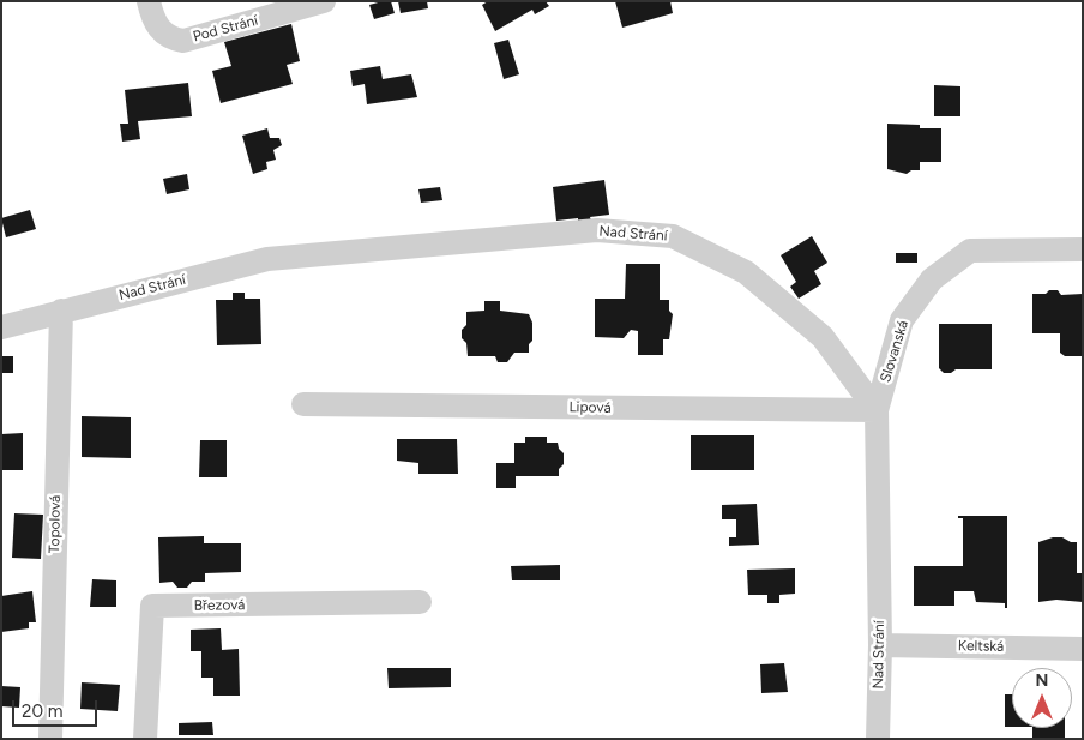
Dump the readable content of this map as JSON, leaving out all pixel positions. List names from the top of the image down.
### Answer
{
  "streets": {
    "street": [
      "Pod Strání",
      "Nad Strání",
      "Slovanská",
      "Lipová",
      "Topolová",
      "Březová",
      "Keltská"
    ]
  },
  "crossings": [
    ["Nad Strání", "Slovanská"],
    ["Nad Strání", "Lipová"],
    ["Nad Strání", "Topolová"],
    ["Nad Strání", "Keltská"],
    ["Slovanská", "Lipová"]
  ],
  "scale_bar": "20 m",
  "north": "top"
}
